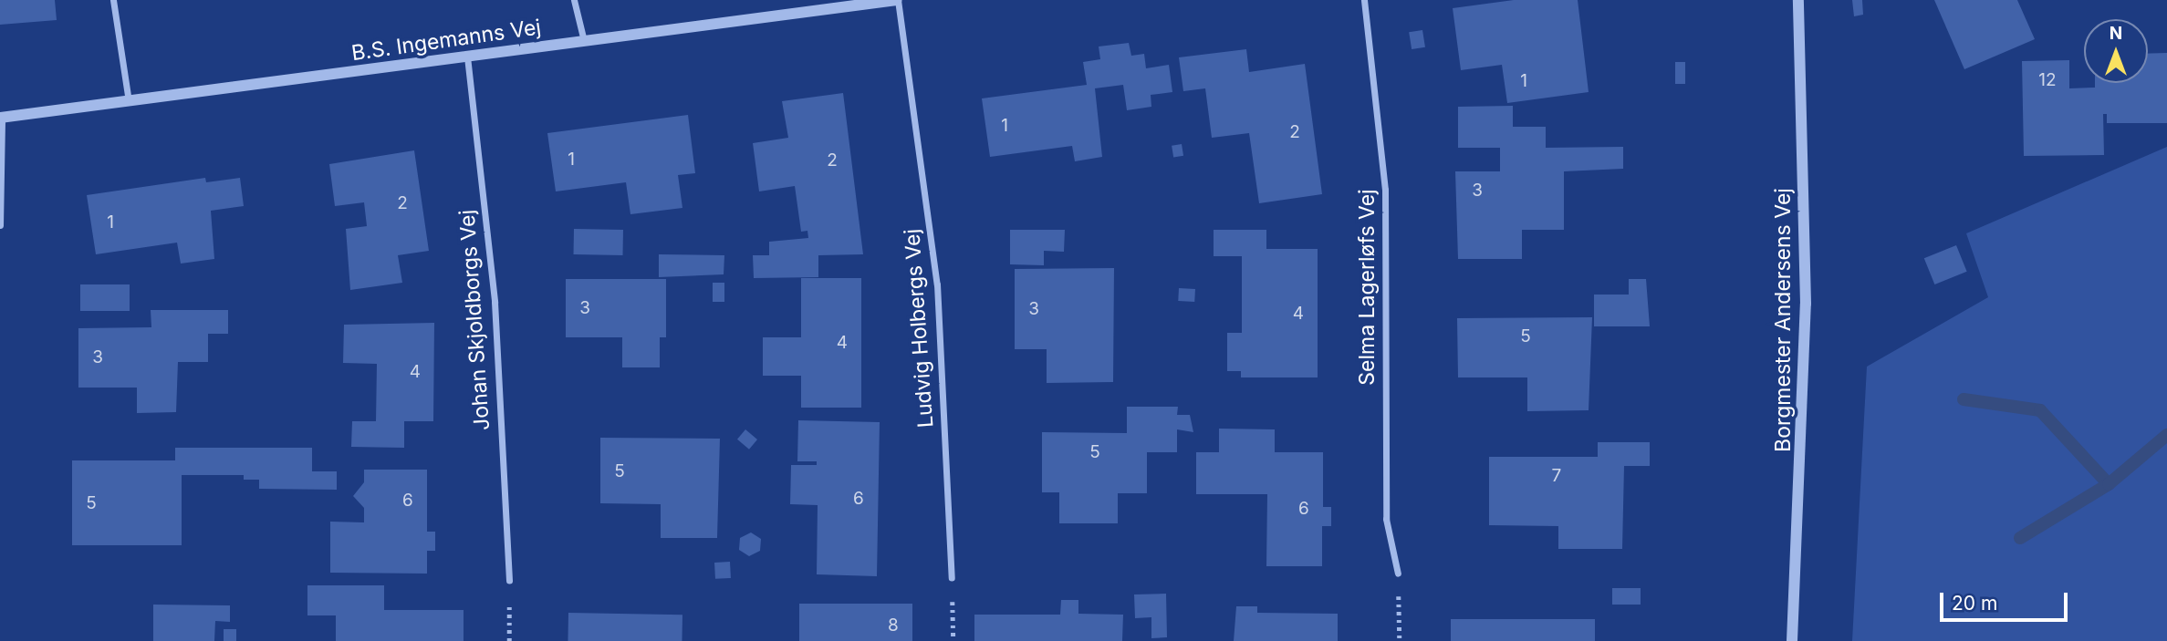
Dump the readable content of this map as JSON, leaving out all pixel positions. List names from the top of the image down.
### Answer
{
  "streets": {
    "street": [
      "B.S. Ingemanns Vej",
      "Selma Lagerløfs Vej",
      "Johan Skjoldborgs Vej",
      "Borgmester Andersens Vej",
      "Ludvig Holbergs Vej"
    ]
  },
  "crossings": [
    ["B.S. Ingemanns Vej", "Johan Skjoldborgs Vej"],
    ["B.S. Ingemanns Vej", "Ludvig Holbergs Vej"]
  ],
  "house_numbers": [
    "12",
    "1",
    "1",
    "2",
    "1",
    "2",
    "3",
    "2",
    "1",
    "3",
    "3",
    "4",
    "5",
    "4",
    "3",
    "4",
    "5",
    "5",
    "7",
    "6",
    "6",
    "5",
    "6",
    "8"
  ],
  "scale_bar": "20 m",
  "north": "top"
}
